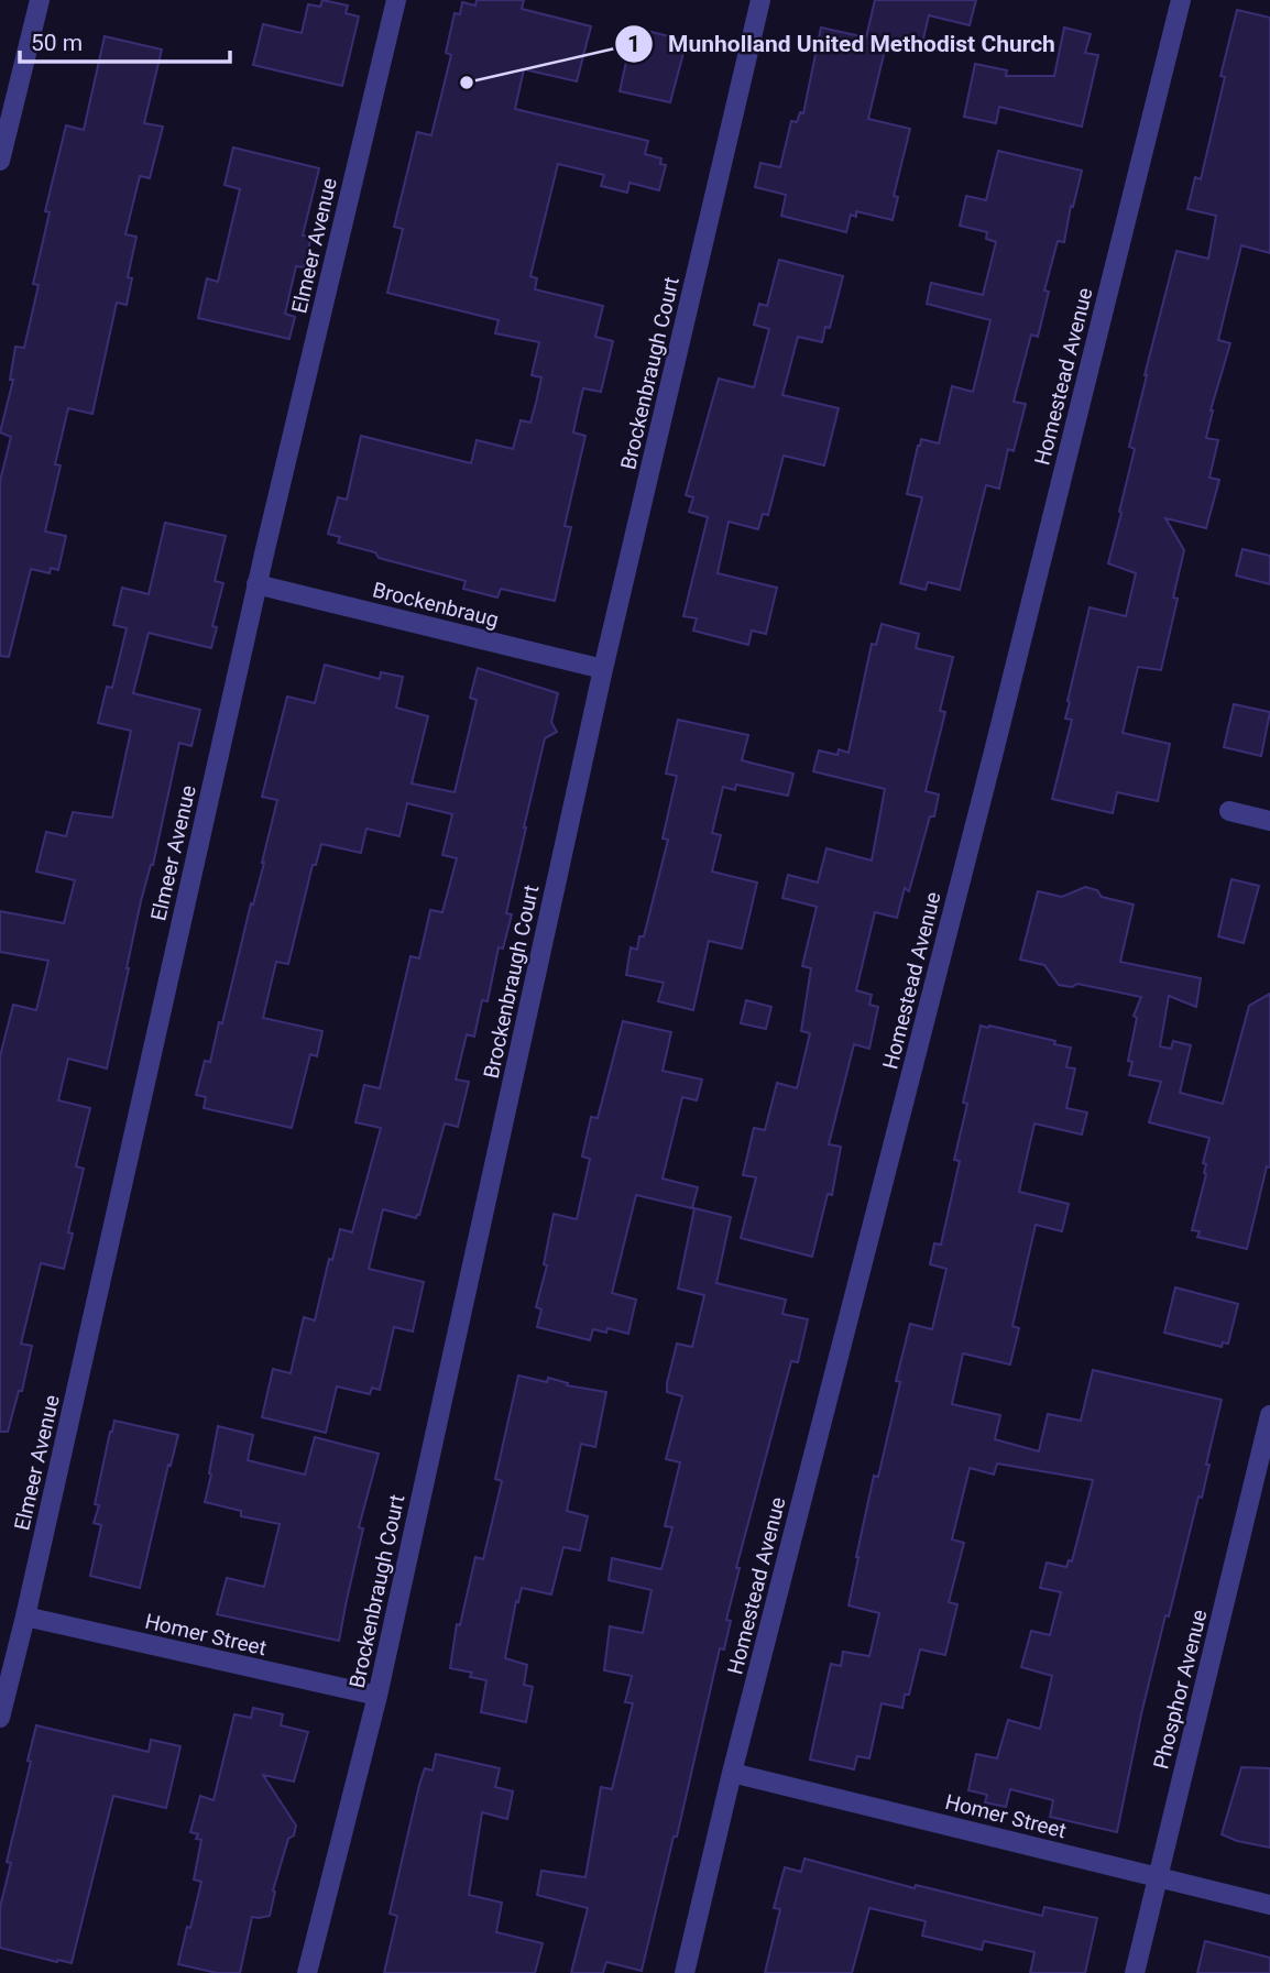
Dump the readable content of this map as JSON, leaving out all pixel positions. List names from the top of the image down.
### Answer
{
  "streets": {
    "street": [
      "Elmeer Avenue",
      "Brockenbraugh Court",
      "Homestead Avenue",
      "Brockenbraug",
      "Homer Street",
      "Phosphor Avenue"
    ]
  },
  "crossings": [
    ["Elmeer Avenue", "Brockenbraug"],
    ["Elmeer Avenue", "Homer Street"],
    ["Brockenbraugh Court", "Brockenbraug"],
    ["Brockenbraugh Court", "Homer Street"],
    ["Homestead Avenue", "Homer Street"],
    ["Homer Street", "Phosphor Avenue"]
  ],
  "places": ["Munholland United Methodist Church"],
  "scale_bar": "50 m"
}
